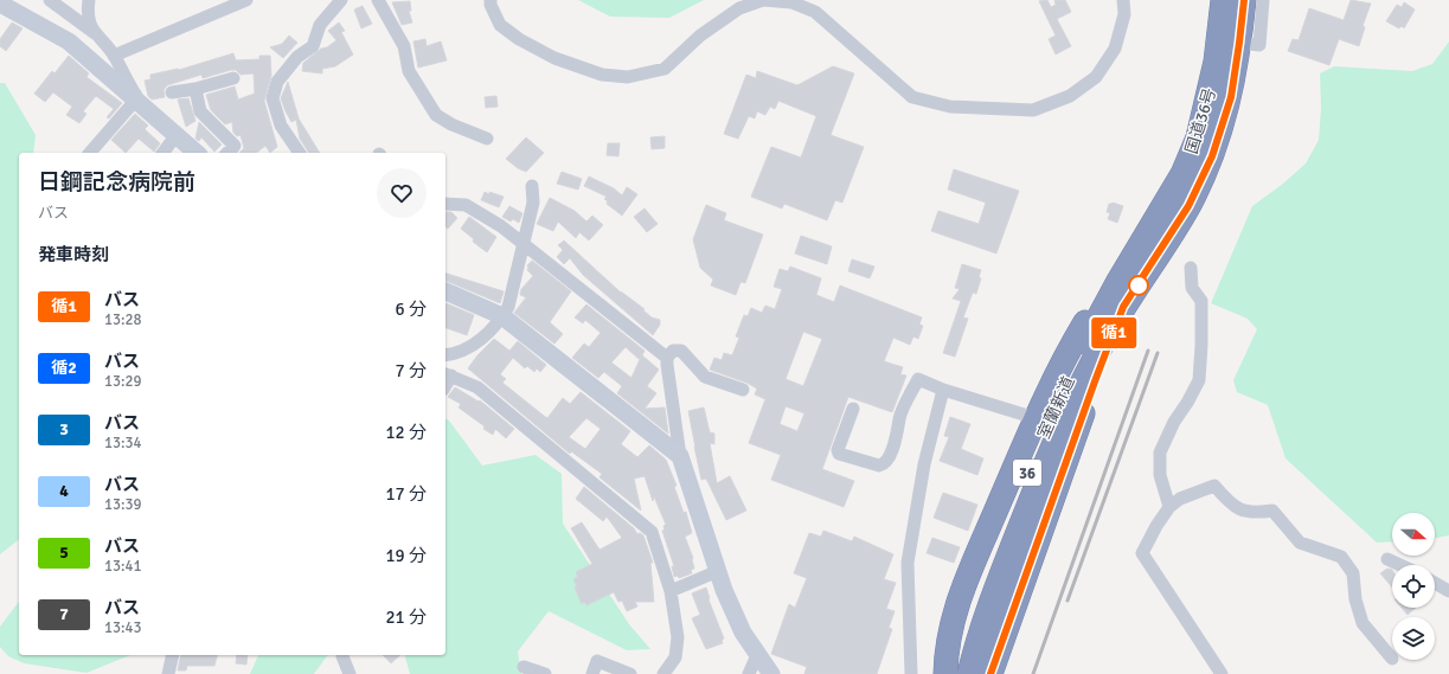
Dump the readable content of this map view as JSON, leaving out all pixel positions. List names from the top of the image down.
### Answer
{
  "streets": {
    "highway": ["国道36号", "室蘭新道", "36"]
  },
  "crossings": [
    ["国道36号", "室蘭新道"]
  ],
  "lines": ["bus line 循1"],
  "north": "right",
  "page": {
    "on_map": "循1",
    "heading": [
      ["日鋼記念病院前", "バス"],
      "発車時刻"
    ],
    "list": [
      {
        "mark": "循1",
        "name": "バス",
        "note": "13:28",
        "value": "6 分"
      },
      {
        "mark": "循2",
        "name": "バス",
        "note": "13:29",
        "value": "7 分"
      },
      {
        "mark": "3",
        "name": "バス",
        "note": "13:34",
        "value": "12 分"
      },
      {
        "mark": "4",
        "name": "バス",
        "note": "13:39",
        "value": "17 分"
      },
      {
        "mark": "5",
        "name": "バス",
        "note": "13:41",
        "value": "19 分"
      },
      {
        "mark": "7",
        "name": "バス",
        "note": "13:43",
        "value": "21 分"
      }
    ]
  }
}
